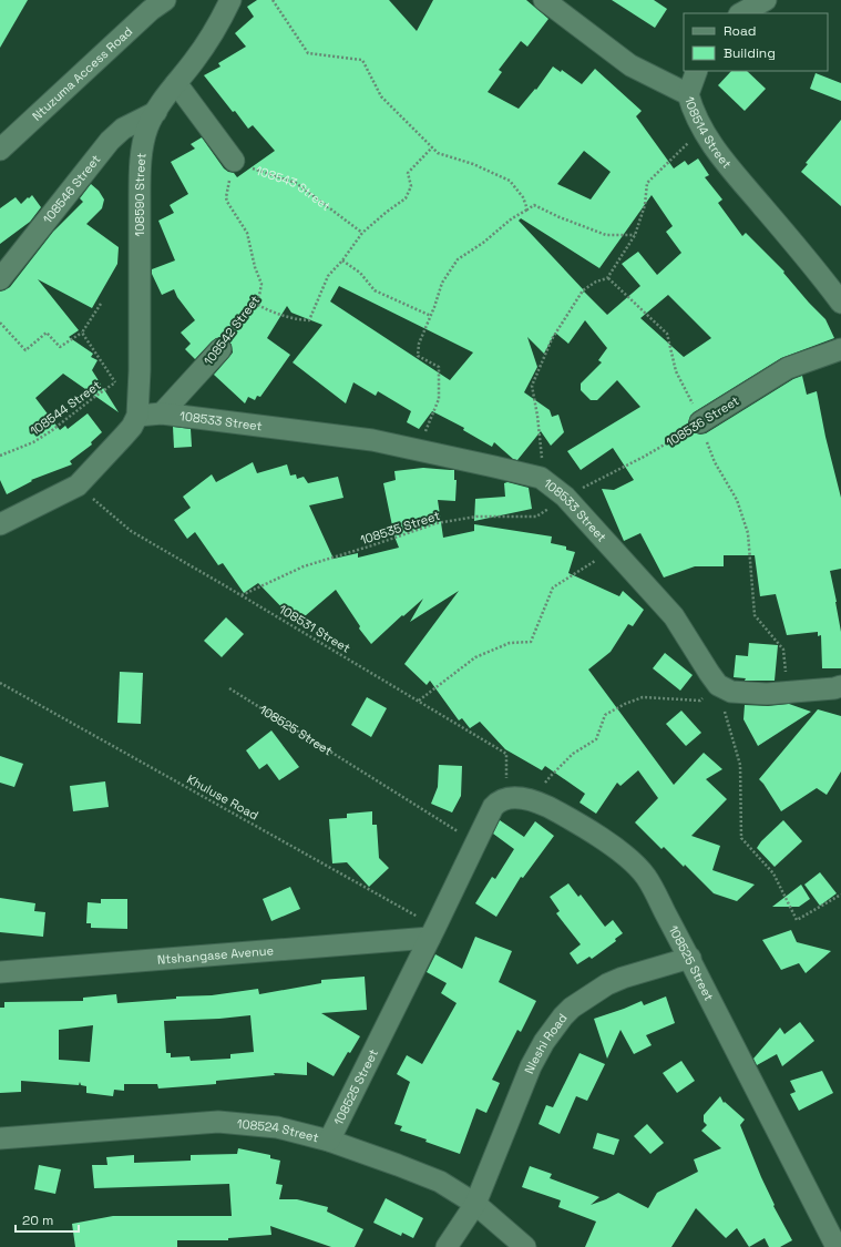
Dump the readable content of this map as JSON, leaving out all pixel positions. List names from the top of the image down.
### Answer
{
  "streets": {
    "street": [
      "Ntuzuma Access Road",
      "108514 Street",
      "108546 Street",
      "108590 Street",
      "108542 Street",
      "108533 Street",
      "108536 Street",
      "108525 Street",
      "Ntshangase Avenue",
      "Nleshi Road",
      "108524 Street"
    ],
    "path": [
      "108543 Street",
      "108544 Street",
      "108535 Street",
      "108531 Street",
      "Khuluse Road"
    ]
  },
  "crossings": [
    ["108546 Street", "108590 Street"],
    ["108543 Street", "108542 Street"],
    ["108542 Street", "108533 Street"],
    ["108533 Street", "108536 Street"],
    ["108533 Street", "108535 Street"],
    ["108536 Street", "108535 Street"],
    ["108535 Street", "108531 Street"],
    ["108531 Street", "108525 Street"],
    ["108525 Street", "Khuluse Road"],
    ["108525 Street", "Ntshangase Avenue"],
    ["108525 Street", "Nleshi Road"],
    ["108525 Street", "108524 Street"],
    ["Khuluse Road", "Ntshangase Avenue"],
    ["Nleshi Road", "108524 Street"]
  ],
  "legend": ["Road", "Building"],
  "scale_bar": "20 m"
}
